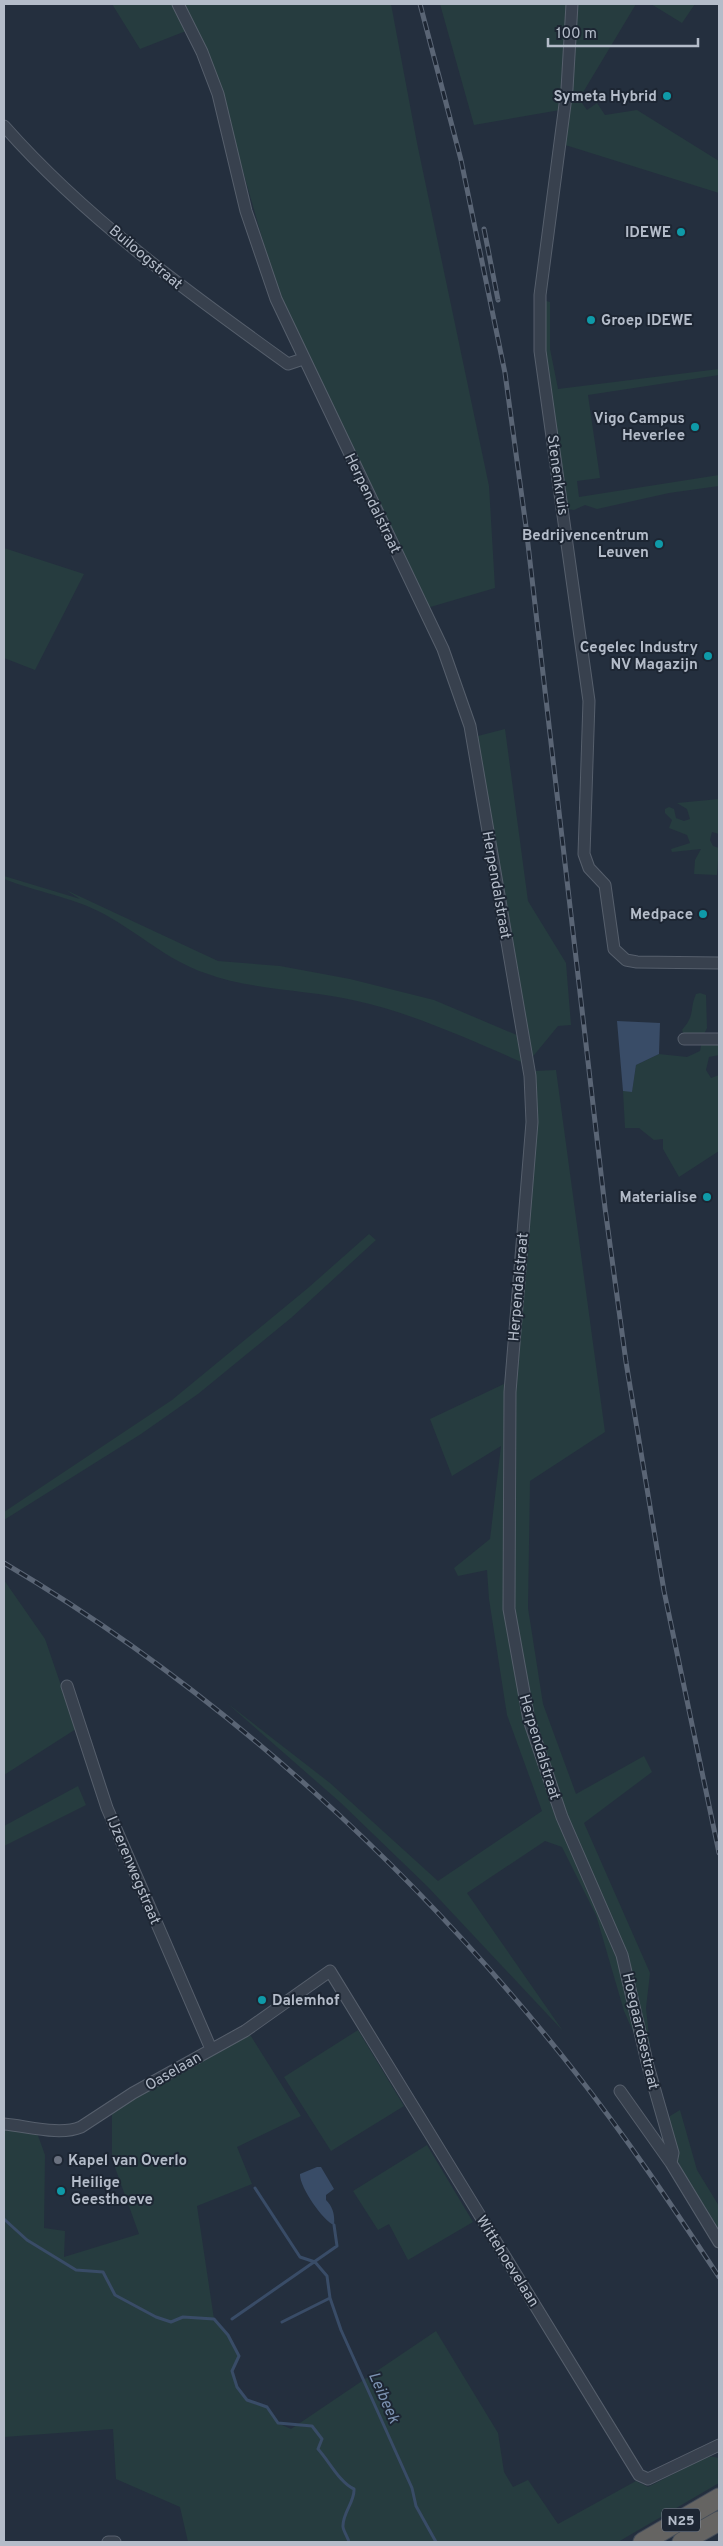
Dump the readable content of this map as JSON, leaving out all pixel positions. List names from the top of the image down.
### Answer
{
  "streets": {
    "highway": ["N25"],
    "street": [
      "Builoogstraat",
      "Stenenkruis",
      "Herpendalstraat",
      "IJzerenwegstraat",
      "Hoegaardsestraat",
      "Oaselaan",
      "Wittehoevelaan"
    ]
  },
  "crossings": [
    ["Builoogstraat", "Herpendalstraat"],
    ["Herpendalstraat", "Hoegaardsestraat"],
    ["IJzerenwegstraat", "Oaselaan"],
    ["Oaselaan", "Wittehoevelaan"]
  ],
  "water": ["Leibeek"],
  "places": [
    "Symeta Hybrid",
    "IDEWE",
    "Groep IDEWE",
    "Vigo Campus Heverlee",
    "Bedrijvencentrum Leuven",
    "Cegelec Industry NV Magazijn",
    "Medpace",
    "Materialise",
    "Dalemhof",
    "Kapel van Overlo",
    "Heilige Geesthoeve"
  ],
  "scale_bar": "100 m"
}
